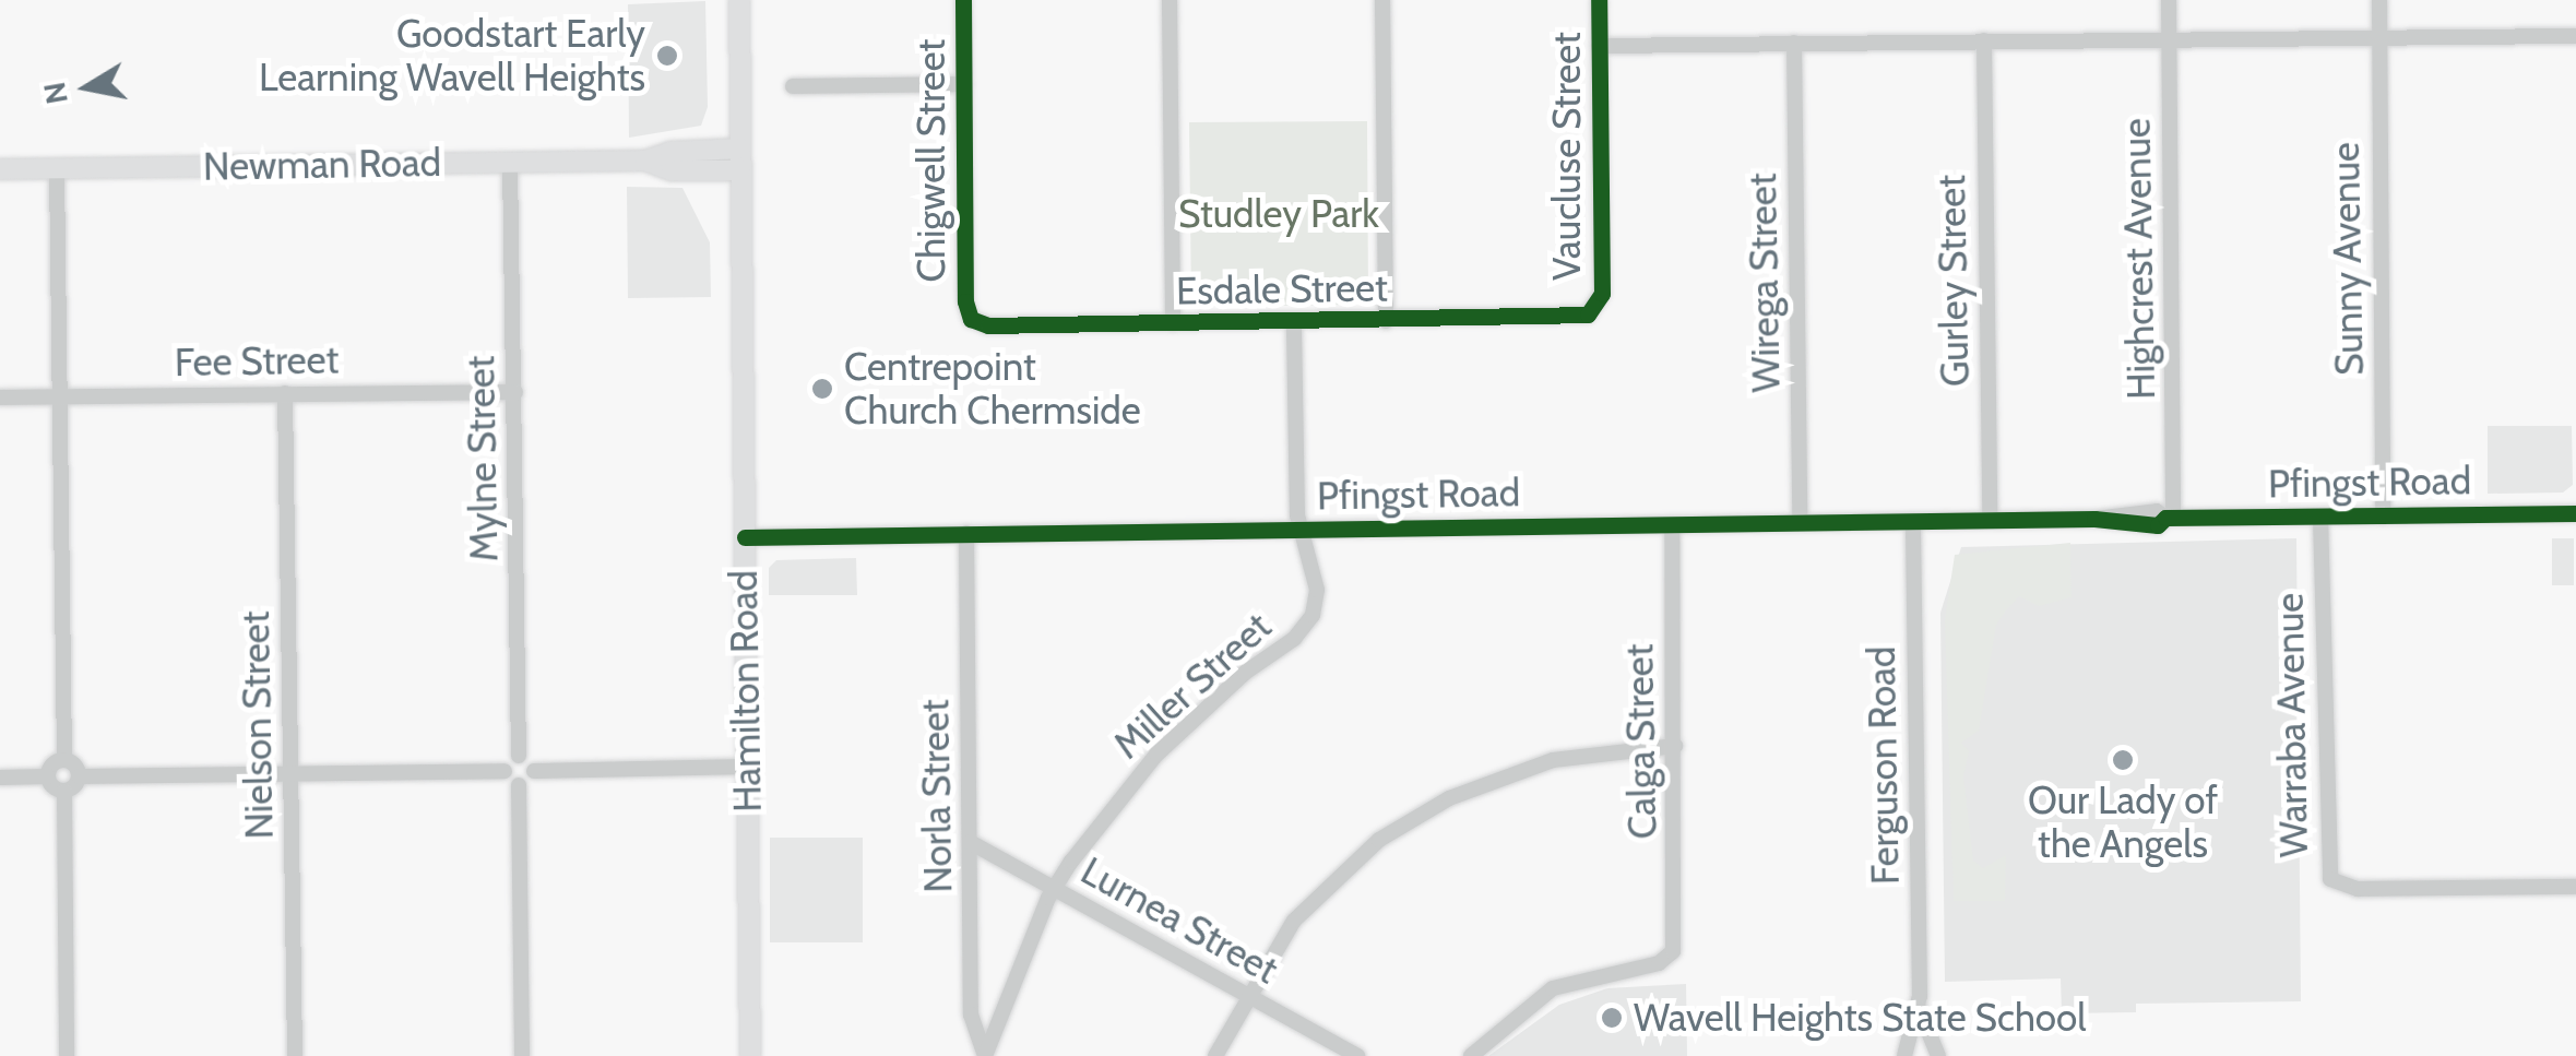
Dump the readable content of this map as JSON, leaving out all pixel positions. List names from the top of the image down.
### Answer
{
  "streets": {
    "main road": ["Newman Road", "Hamilton Road"],
    "street": [
      "Vaucluse Street",
      "Chigwell Street",
      "Highcrest Avenue",
      "Sunny Avenue",
      "Gurley Street",
      "Wirega Street",
      "Esdale Street",
      "Fee Street",
      "Mylne Street",
      "Pfingst Road",
      "Miller Street",
      "Nielson Street",
      "Warraba Avenue",
      "Calga Street",
      "Ferguson Road",
      "Norla Street",
      "Lurnea Street"
    ]
  },
  "crossings": [
    ["Vaucluse Street", "Esdale Street"],
    ["Chigwell Street", "Esdale Street"],
    ["Newman Road", "Mylne Street"],
    ["Newman Road", "Hamilton Road"],
    ["Highcrest Avenue", "Pfingst Road"],
    ["Sunny Avenue", "Pfingst Road"],
    ["Gurley Street", "Pfingst Road"],
    ["Wirega Street", "Pfingst Road"],
    ["Esdale Street", "Miller Street"],
    ["Fee Street", "Mylne Street"],
    ["Fee Street", "Nielson Street"],
    ["Pfingst Road", "Miller Street"],
    ["Pfingst Road", "Hamilton Road"],
    ["Pfingst Road", "Warraba Avenue"],
    ["Pfingst Road", "Calga Street"],
    ["Pfingst Road", "Ferguson Road"],
    ["Pfingst Road", "Norla Street"],
    ["Miller Street", "Norla Street"],
    ["Miller Street", "Lurnea Street"],
    ["Norla Street", "Lurnea Street"]
  ],
  "parks": ["Studley Park"],
  "places": [
    "Goodstart Early Learning Wavell Heights",
    "Centrepoint Church Chermside",
    "Our Lady of the Angels",
    "Wavell Heights State School"
  ],
  "north": "left"
}
